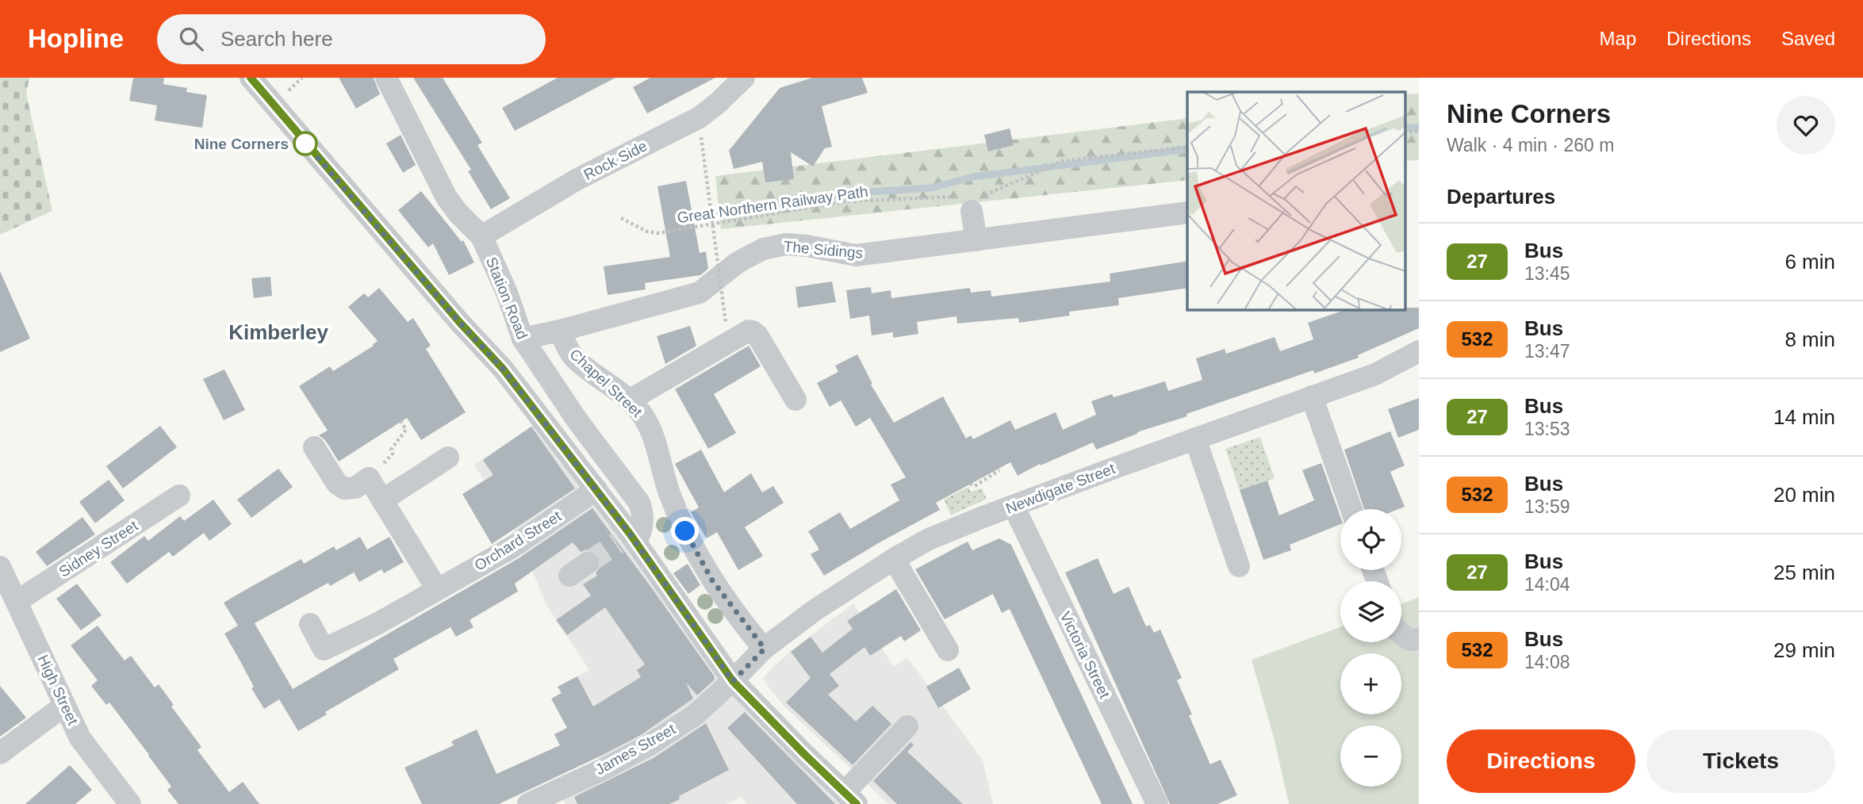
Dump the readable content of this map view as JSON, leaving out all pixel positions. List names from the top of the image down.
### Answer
{
  "streets": {
    "street": [
      "Rock Side",
      "The Sidings",
      "Station Road",
      "Chapel Street",
      "Newdigate Street",
      "Orchard Street",
      "Sidney Street",
      "Victoria Street",
      "High Street",
      "James Street"
    ],
    "path": ["Great Northern Railway Path"]
  },
  "crossings": [
    ["Rock Side", "Station Road"],
    ["The Sidings", "Station Road"],
    ["The Sidings", "Chapel Street"],
    ["Chapel Street", "Newdigate Street"],
    ["Newdigate Street", "Victoria Street"],
    ["Newdigate Street", "James Street"],
    ["Sidney Street", "High Street"]
  ],
  "districts": ["Kimberley"],
  "places": ["Nine Corners"],
  "lines": ["bus line 27"],
  "page": {
    "header": "Hopline",
    "search": "Search here",
    "nav": ["Map", "Directions", "Saved"],
    "heading": [
      ["Nine Corners", "Walk · 4 min · 260 m"],
      "Departures"
    ],
    "list": [
      {
        "mark": "27",
        "name": "Bus",
        "note": "13:45",
        "value": "6 min"
      },
      {
        "mark": "532",
        "name": "Bus",
        "note": "13:47",
        "value": "8 min"
      },
      {
        "mark": "27",
        "name": "Bus",
        "note": "13:53",
        "value": "14 min"
      },
      {
        "mark": "532",
        "name": "Bus",
        "note": "13:59",
        "value": "20 min"
      },
      {
        "mark": "27",
        "name": "Bus",
        "note": "14:04",
        "value": "25 min"
      },
      {
        "mark": "532",
        "name": "Bus",
        "note": "14:08",
        "value": "29 min"
      }
    ],
    "map_buttons": ["+", "−"],
    "buttons": ["Directions", "Tickets"]
  }
}
